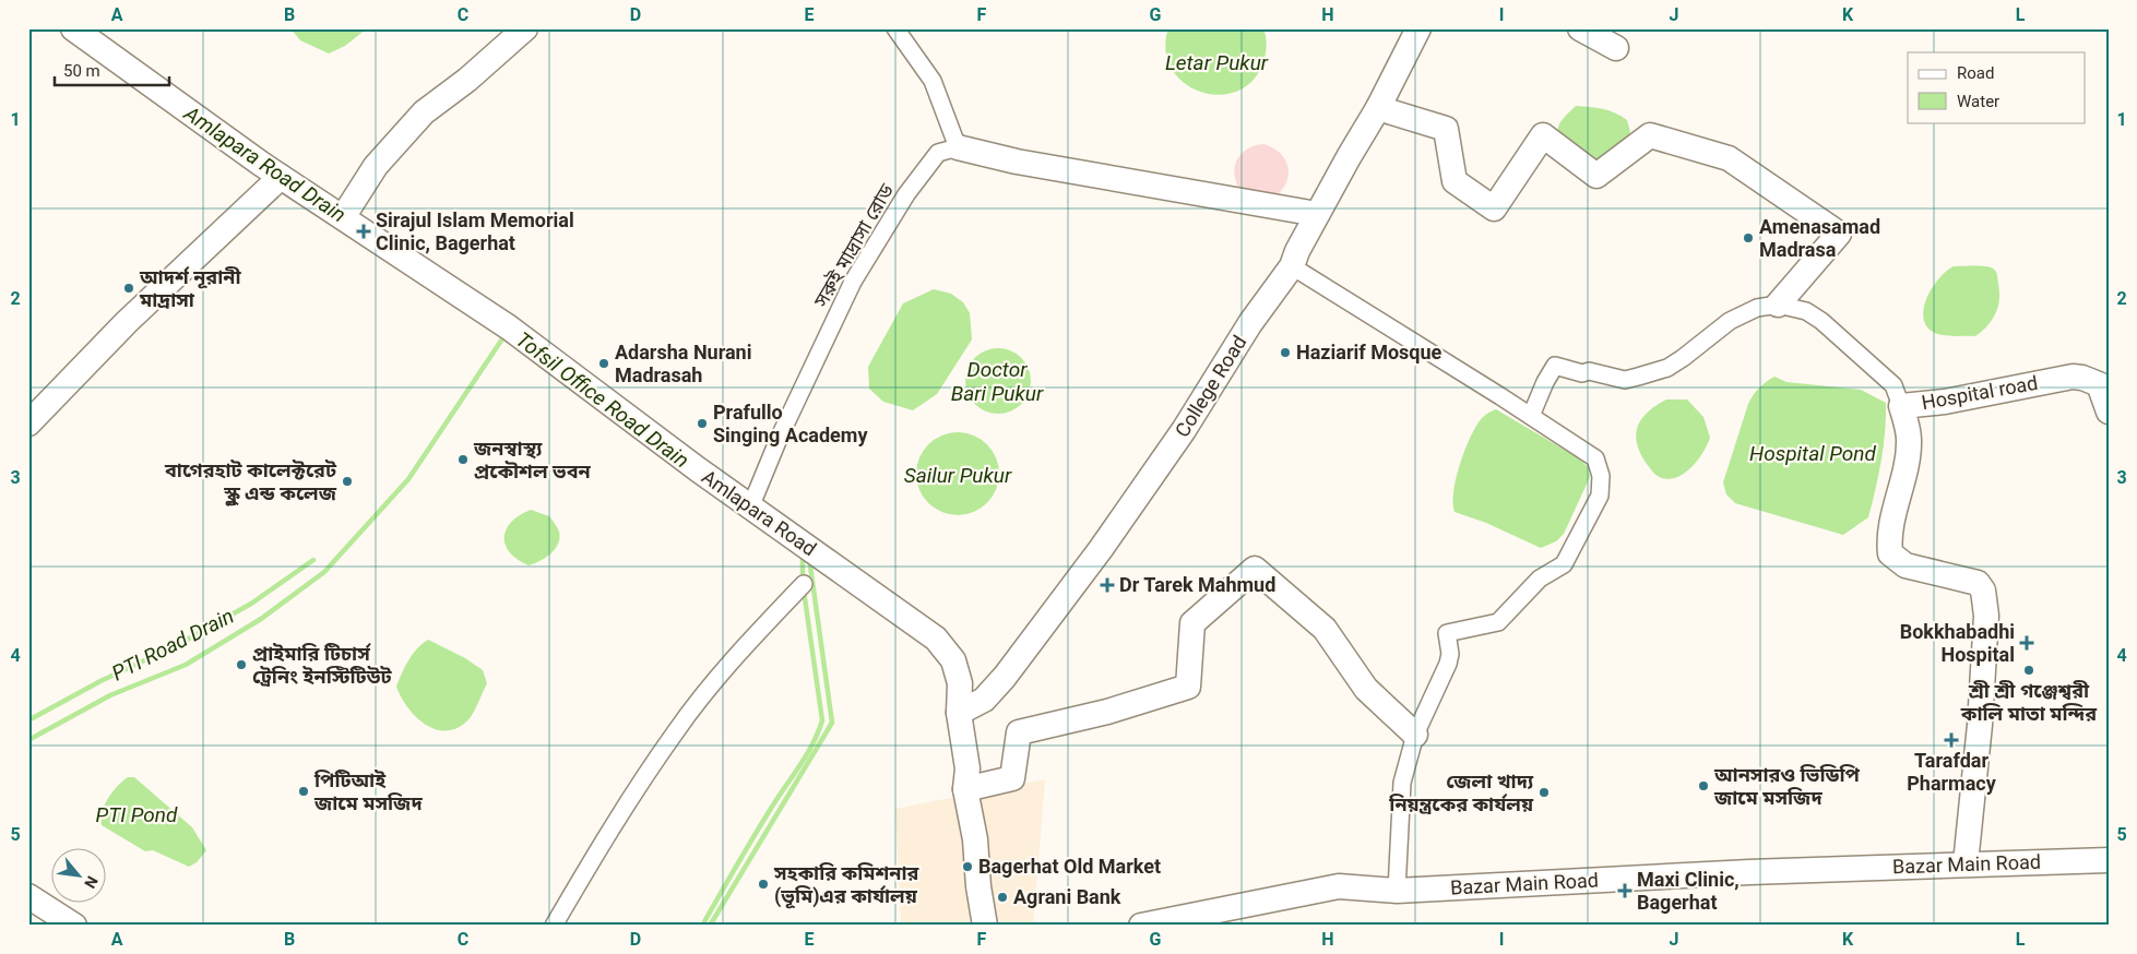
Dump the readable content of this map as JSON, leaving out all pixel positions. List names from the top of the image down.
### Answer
{
  "streets": {
    "street": [
      "সরুই মাদ্রাসা রোড",
      "College Road",
      "Hospital road",
      "Amlapara Road",
      "Bazar Main Road"
    ]
  },
  "crossings": [
    ["সরুই মাদ্রাসা রোড", "Amlapara Road"],
    ["College Road", "Amlapara Road"],
    ["Hospital road", "Bazar Main Road"]
  ],
  "water": [
    "Letar Pukur",
    "Amlapara Road Drain",
    "Doctor Bari Pukur",
    "Tofsil Office Road Drain",
    "Hospital Pond",
    "Sailur Pukur",
    "PTI Road Drain",
    "PTI Pond"
  ],
  "places": {
    "health": [
      "Sirajul Islam Memorial Clinic, Bagerhat",
      "Dr Tarek Mahmud",
      "Bokkhabadhi Hospital",
      "Tarafdar Pharmacy",
      "Maxi Clinic, Bagerhat"
    ],
    "other": [
      "Amenasamad Madrasa",
      "আদর্শ নূরানী মাদ্রাসা",
      "Haziarif Mosque",
      "Adarsha Nurani Madrasah",
      "Prafullo Singing Academy",
      "জনস্বাস্থ্য প্রকৌশল ভবন",
      "বাগেরহাট কালেক্টরেট স্কুল এন্ড কলেজ",
      "প্রাইমারি টিচার্স ট্রেনিং ইনস্টিটিউট",
      "শ্রী শ্রী গঞ্জেশ্বরী কালি মাতা মন্দির",
      "আনসারও ভিডিপি জামে মসজিদ",
      "পিটিআই জামে মসজিদ",
      "জেলা খাদ্য নিয়ন্ত্রকের কার্যলয়",
      "Bagerhat Old Market",
      "সহকারি কমিশনার (ভূমি)এর কার্যালয়",
      "Agrani Bank"
    ]
  },
  "legend": ["Road", "Water"],
  "scale_bar": "50 m",
  "north": "bottom right",
  "grid": {
    "columns": [
      "A",
      "B",
      "C",
      "D",
      "E",
      "F",
      "G",
      "H",
      "I",
      "J",
      "K",
      "L"
    ],
    "rows": [
      "1",
      "2",
      "3",
      "4",
      "5"
    ]
  }
}
